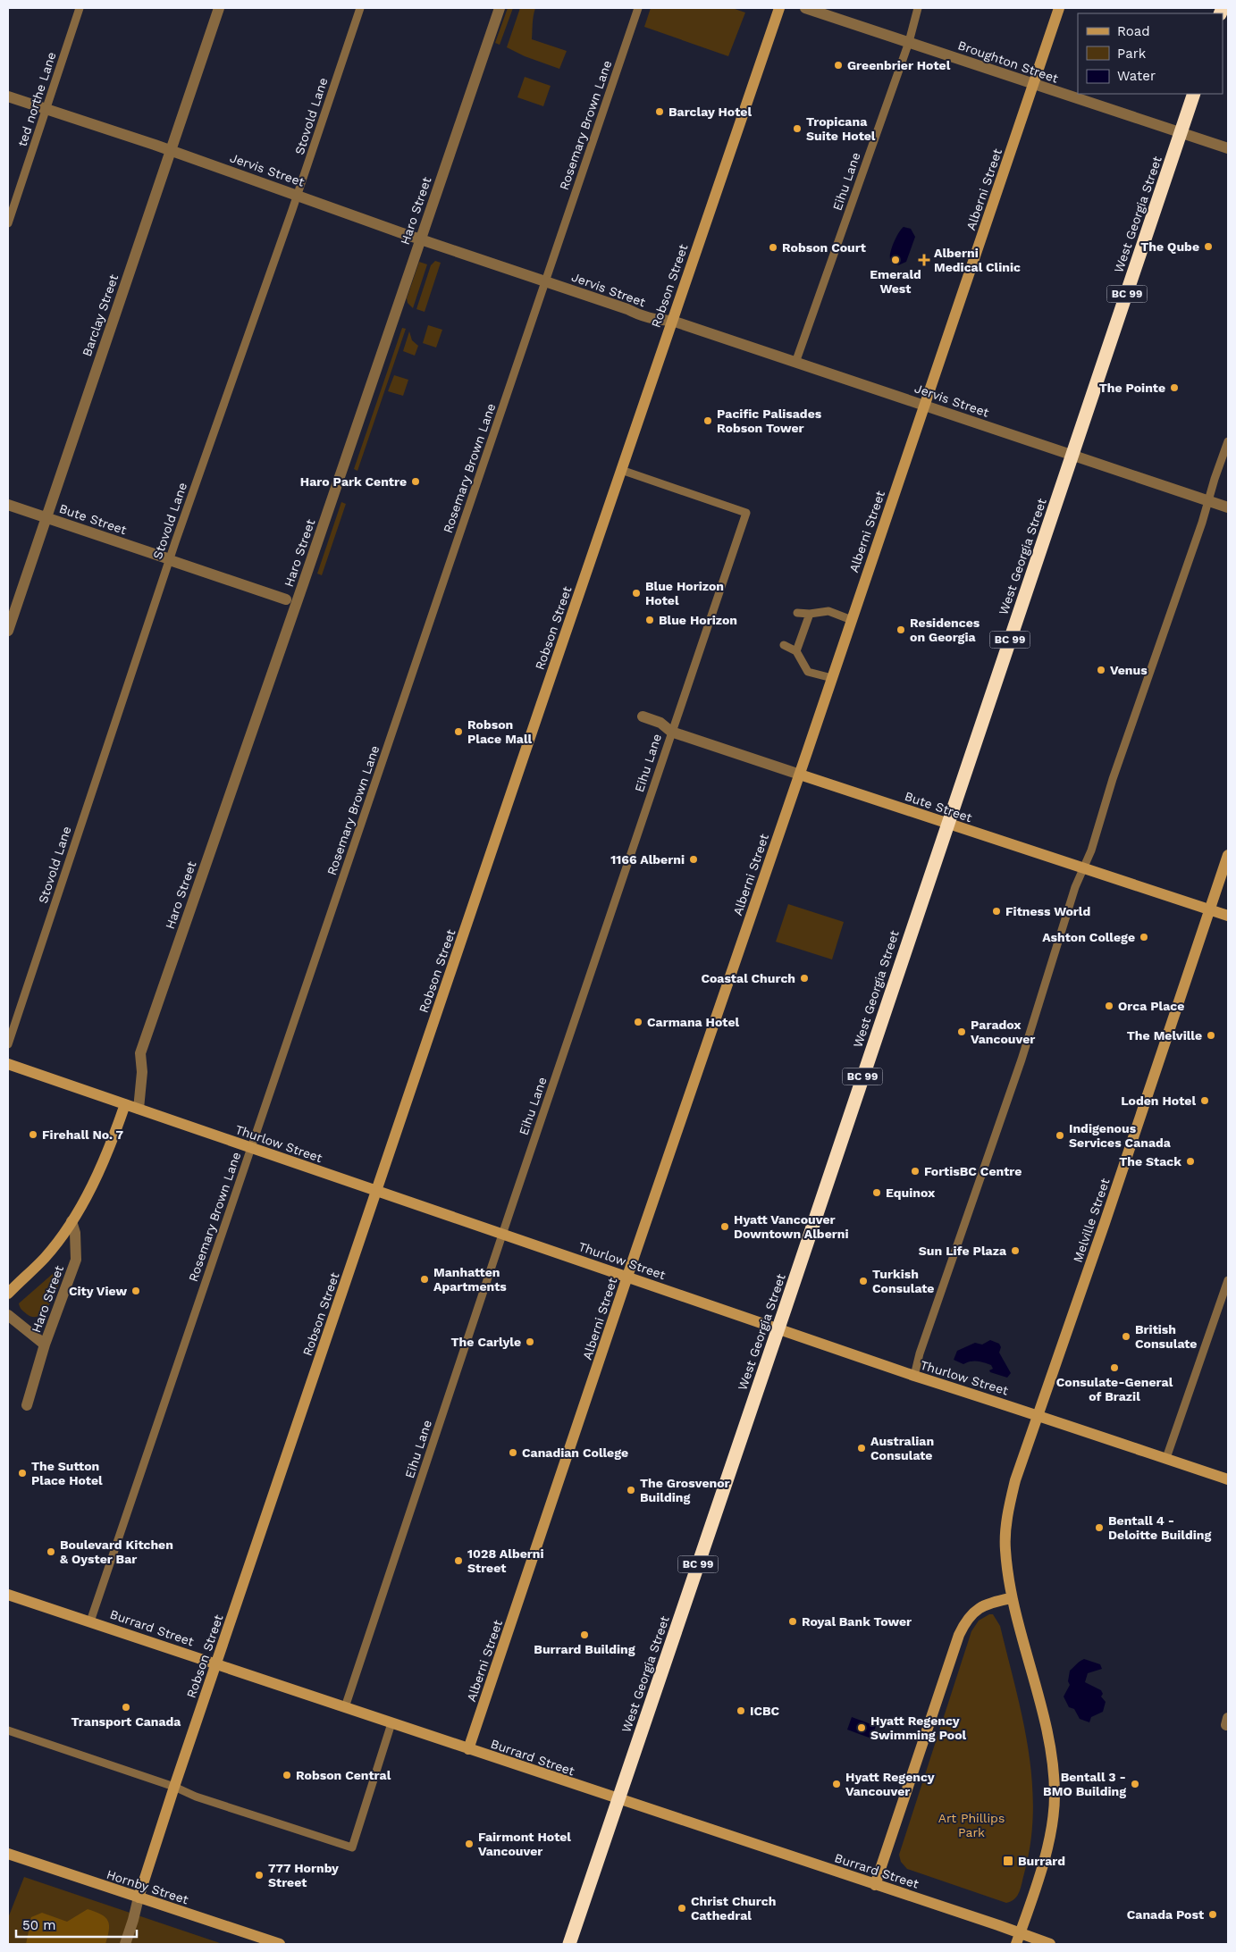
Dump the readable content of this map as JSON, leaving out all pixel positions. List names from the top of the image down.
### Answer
{
  "streets": {
    "highway": ["West Georgia Street", "BC 99"],
    "main road": [
      "Alberni Street",
      "Robson Street",
      "Bute Street",
      "Thurlow Street",
      "Melville Street",
      "Burrard Street",
      "Hornby Street"
    ],
    "street": [
      "Broughton Street",
      "Jervis Street",
      "Haro Street",
      "Barclay Street"
    ],
    "lane": [
      "ted northe Lane",
      "Stovold Lane",
      "Rosemary Brown Lane",
      "Eihu Lane"
    ]
  },
  "crossings": [
    ["Broughton Street", "Eihu Lane"],
    ["Broughton Street", "Alberni Street"],
    ["Broughton Street", "West Georgia Street"],
    ["ted northe Lane", "Jervis Street"],
    ["Stovold Lane", "Jervis Street"],
    ["Stovold Lane", "Bute Street"],
    ["Rosemary Brown Lane", "Jervis Street"],
    ["Rosemary Brown Lane", "Thurlow Street"],
    ["Rosemary Brown Lane", "Burrard Street"],
    ["Jervis Street", "Eihu Lane"],
    ["Jervis Street", "Alberni Street"],
    ["Jervis Street", "Haro Street"],
    ["Jervis Street", "West Georgia Street"],
    ["Jervis Street", "Robson Street"],
    ["Jervis Street", "Barclay Street"],
    ["Eihu Lane", "Robson Street"],
    ["Eihu Lane", "Bute Street"],
    ["Eihu Lane", "Thurlow Street"],
    ["Eihu Lane", "Burrard Street"],
    ["Alberni Street", "Bute Street"],
    ["Alberni Street", "Thurlow Street"],
    ["Alberni Street", "Burrard Street"],
    ["Haro Street", "Thurlow Street"],
    ["West Georgia Street", "Bute Street"],
    ["West Georgia Street", "Thurlow Street"],
    ["West Georgia Street", "Burrard Street"],
    ["Robson Street", "Thurlow Street"],
    ["Robson Street", "Burrard Street"],
    ["Robson Street", "Hornby Street"],
    ["Barclay Street", "Bute Street"],
    ["Bute Street", "Melville Street"],
    ["Thurlow Street", "Melville Street"],
    ["Melville Street", "Burrard Street"]
  ],
  "parks": ["Art Phillips Park"],
  "places": {
    "other": [
      "Greenbrier Hotel",
      "Barclay Hotel",
      "Tropicana Suite Hotel",
      "The Qube",
      "Robson Court",
      "Emerald West",
      "The Pointe",
      "Pacific Palisades Robson Tower",
      "Haro Park Centre",
      "Blue Horizon Hotel",
      "Blue Horizon",
      "Residences on Georgia",
      "Venus",
      "Robson Place Mall",
      "1166 Alberni",
      "Fitness World",
      "Ashton College",
      "Coastal Church",
      "Orca Place",
      "Carmana Hotel",
      "Paradox Vancouver",
      "The Melville",
      "Loden Hotel",
      "Firehall No. 7",
      "Indigenous Services Canada",
      "The Stack",
      "FortisBC Centre",
      "Equinox",
      "Hyatt Vancouver Downtown Alberni",
      "Sun Life Plaza",
      "Manhatten Apartments",
      "Turkish Consulate",
      "City View",
      "British Consulate",
      "The Carlyle",
      "Consulate-General of Brazil",
      "Australian Consulate",
      "Canadian College",
      "The Sutton Place Hotel",
      "The Grosvenor Building",
      "Bentall 4 - Deloitte Building",
      "Boulevard Kitchen & Oyster Bar",
      "1028 Alberni Street",
      "Royal Bank Tower",
      "Burrard Building",
      "Transport Canada",
      "ICBC",
      "Hyatt Regency Swimming Pool",
      "Robson Central",
      "Hyatt Regency Vancouver",
      "Bentall 3 - BMO Building",
      "Fairmont Hotel Vancouver",
      "777 Hornby Street",
      "Christ Church Cathedral",
      "Canada Post"
    ],
    "health": ["Alberni Medical Clinic"],
    "transit": ["Burrard"]
  },
  "legend": ["Road", "Park", "Water"],
  "scale_bar": "50 m"
}
